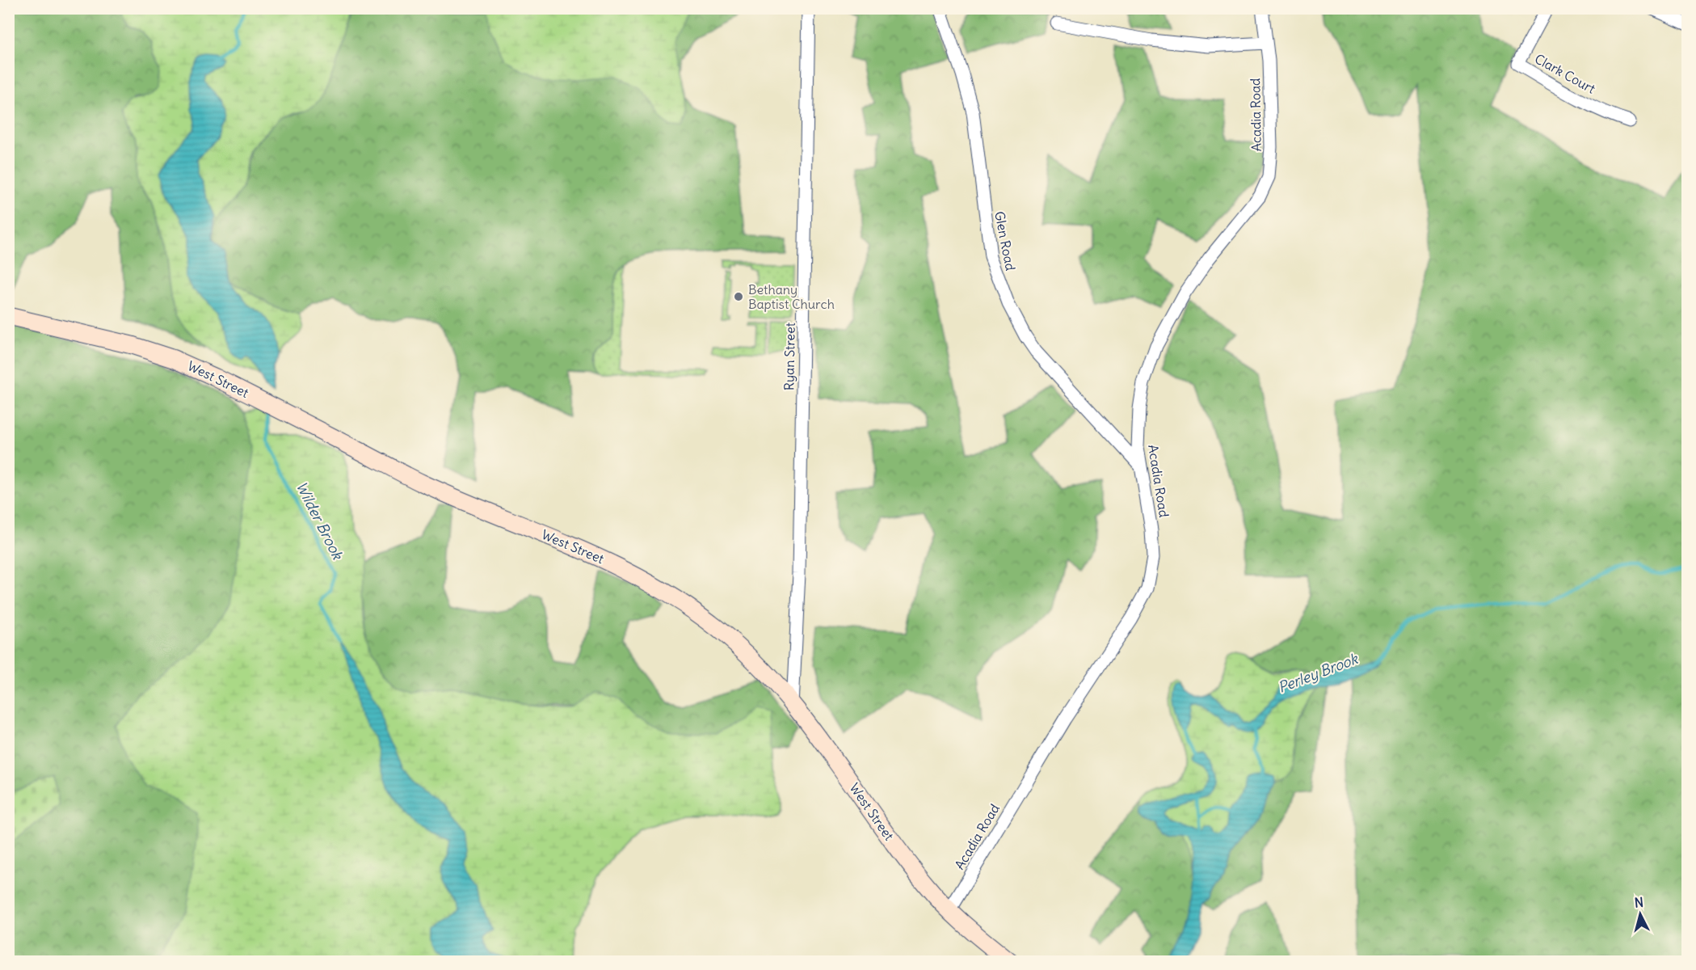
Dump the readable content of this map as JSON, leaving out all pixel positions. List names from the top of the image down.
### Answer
{
  "streets": {
    "main road": ["West Street"],
    "street": [
      "Clark Court",
      "Acadia Road",
      "Glen Road",
      "Ryan Street"
    ]
  },
  "crossings": [
    ["Acadia Road", "Glen Road"],
    ["Acadia Road", "West Street"],
    ["Ryan Street", "West Street"]
  ],
  "water": ["Wilder Brook", "Perley Brook"],
  "places": ["Bethany Baptist Church"],
  "north": "top"
}
